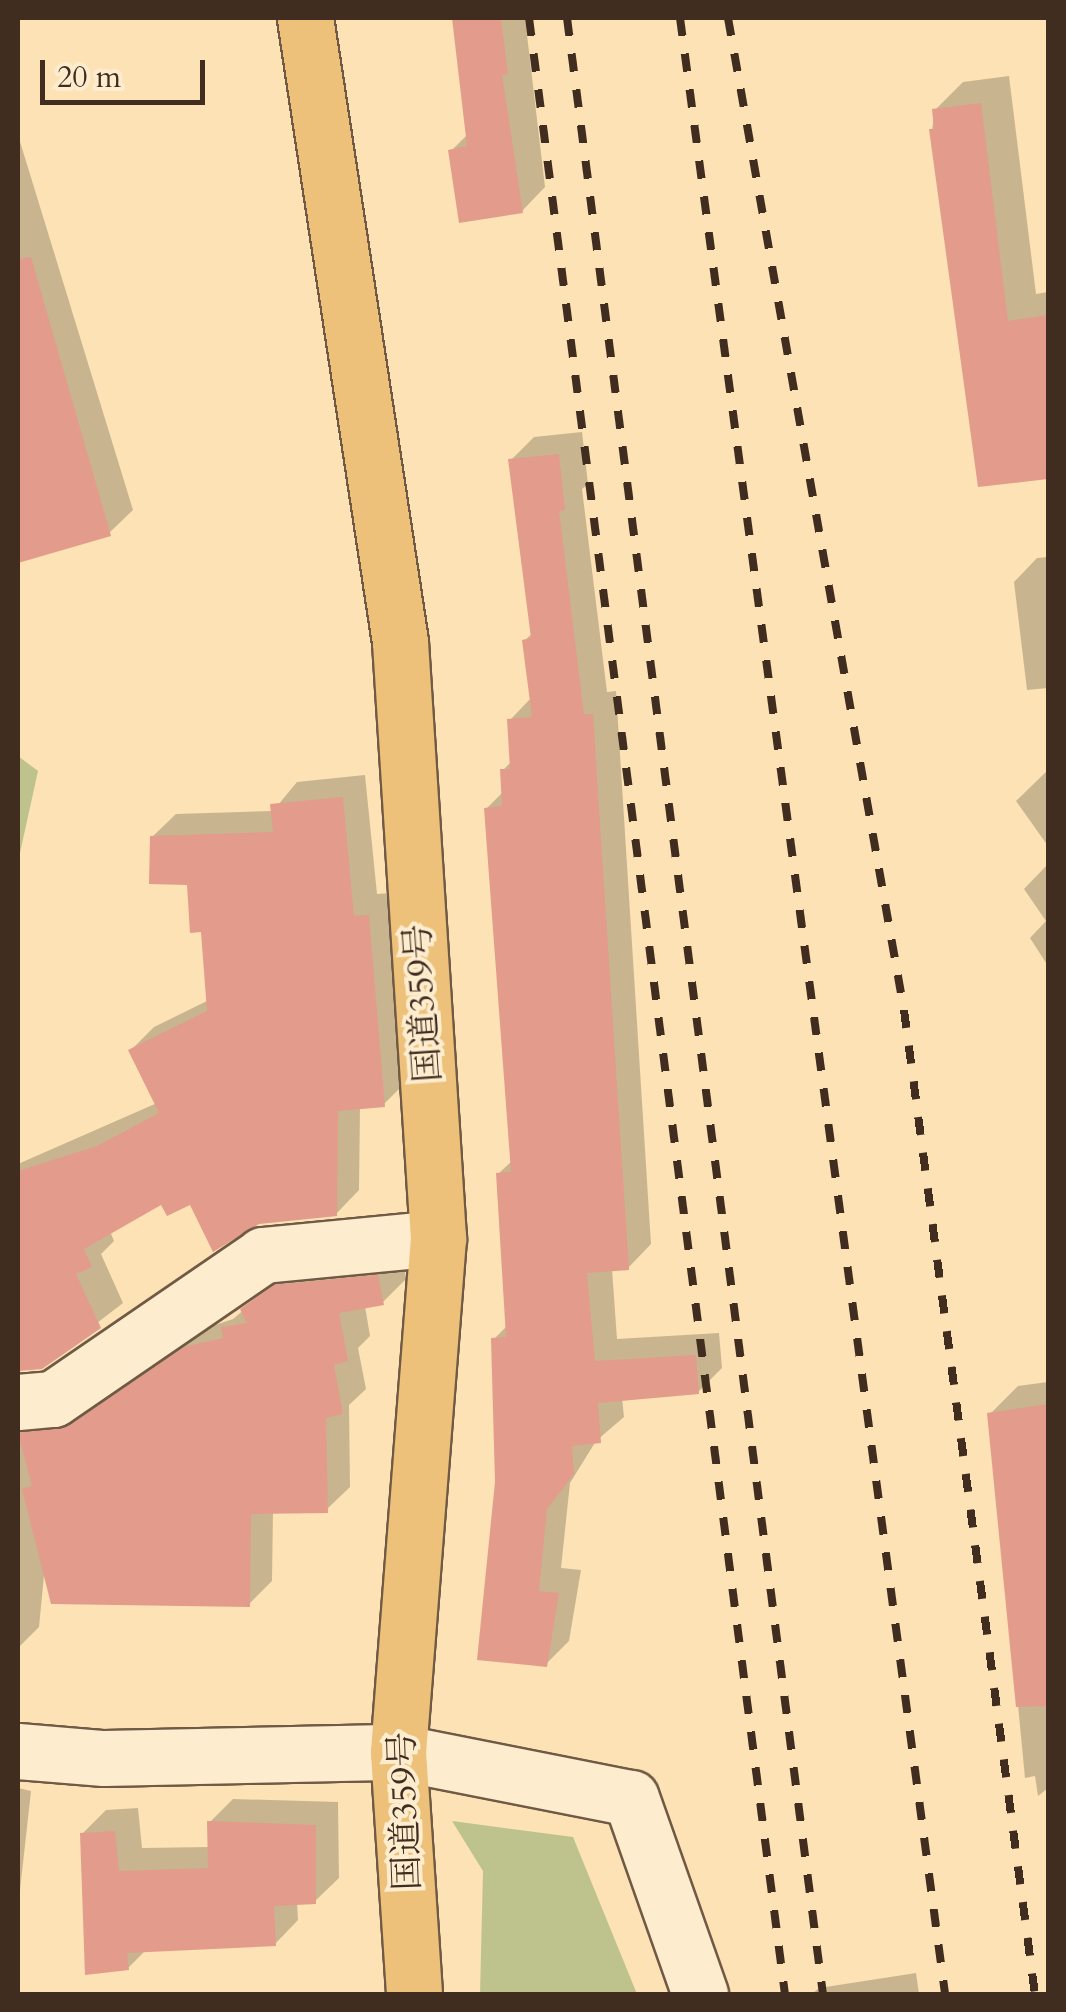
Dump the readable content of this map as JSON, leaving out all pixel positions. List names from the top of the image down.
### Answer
{
  "streets": {
    "highway": ["国道359号"]
  },
  "scale_bar": "20 m"
}
